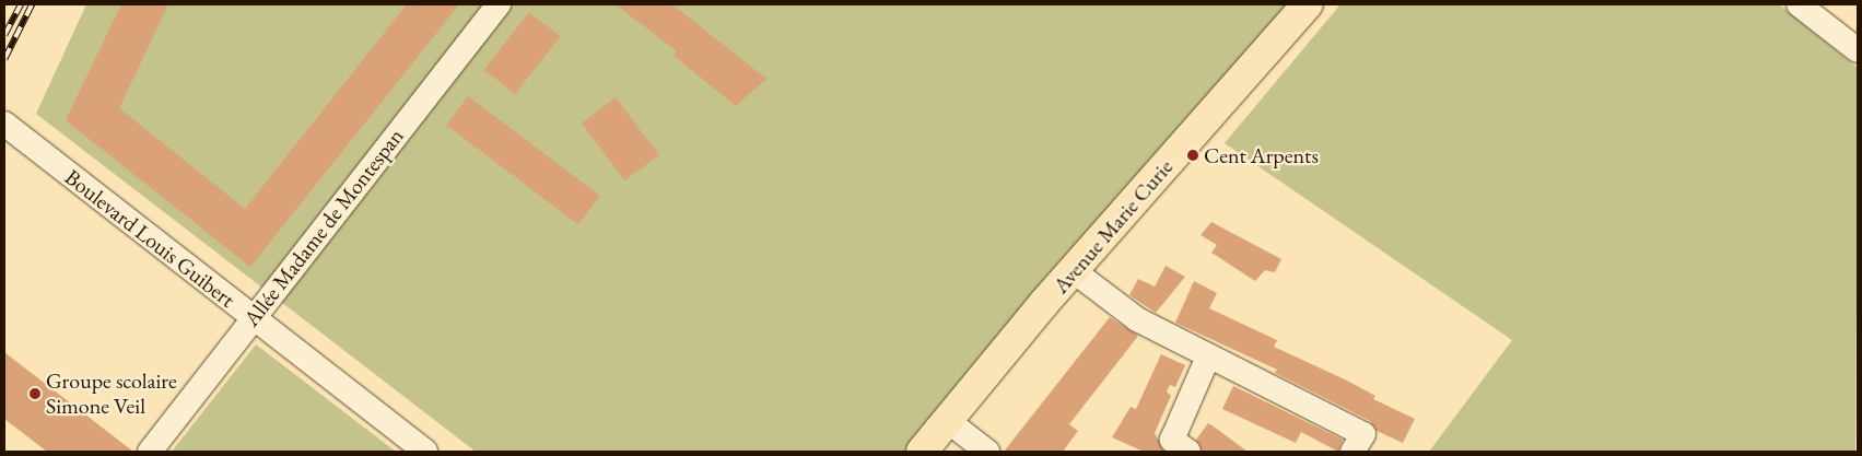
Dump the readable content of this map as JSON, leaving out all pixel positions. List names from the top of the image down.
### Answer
{
  "streets": {
    "main road": ["Avenue Marie Curie"],
    "street": ["Allée Madame de Montespan", "Boulevard Louis Guibert"]
  },
  "crossings": [
    ["Allée Madame de Montespan", "Boulevard Louis Guibert"]
  ],
  "places": ["Cent Arpents", "Groupe scolaire Simone Veil"]
}
